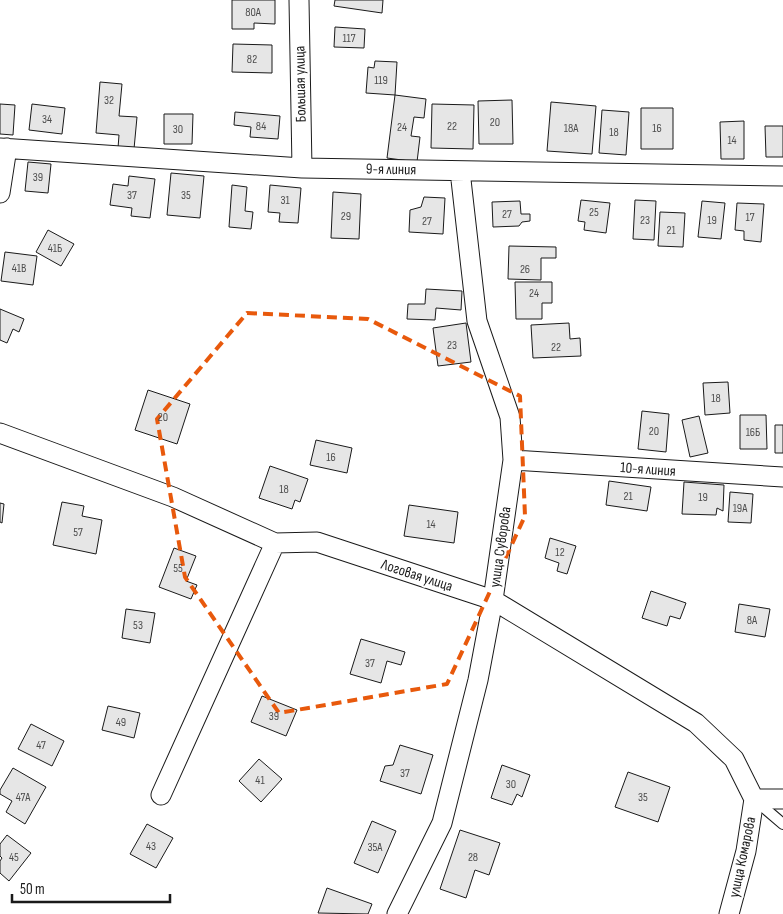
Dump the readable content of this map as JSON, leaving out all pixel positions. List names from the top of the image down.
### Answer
{
  "streets": {
    "street": [
      "Большая улица",
      "9-я линия",
      "10-я линия",
      "улица Суворова",
      "Логовая улица",
      "улица Комарова"
    ]
  },
  "crossings": [
    ["Большая улица", "9-я линия"],
    ["9-я линия", "улица Суворова"],
    ["10-я линия", "улица Суворова"],
    ["улица Суворова", "Логовая улица"],
    ["Логовая улица", "улица Комарова"]
  ],
  "house_numbers": [
    "80А",
    "117",
    "82",
    "119",
    "32",
    "34",
    "20",
    "84",
    "22",
    "24",
    "18А",
    "16",
    "30",
    "18",
    "14",
    "39",
    "37",
    "35",
    "31",
    "25",
    "27",
    "29",
    "17",
    "23",
    "19",
    "27",
    "21",
    "41Б",
    "41В",
    "26",
    "24",
    "23",
    "22",
    "18",
    "20",
    "20",
    "16Б",
    "16",
    "18",
    "21",
    "19",
    "19А",
    "14",
    "57",
    "12",
    "55",
    "8А",
    "53",
    "37",
    "39",
    "49",
    "47",
    "37",
    "41",
    "30",
    "47А",
    "35",
    "43",
    "35А",
    "45",
    "28"
  ],
  "scale_bar": "50 m"
}
